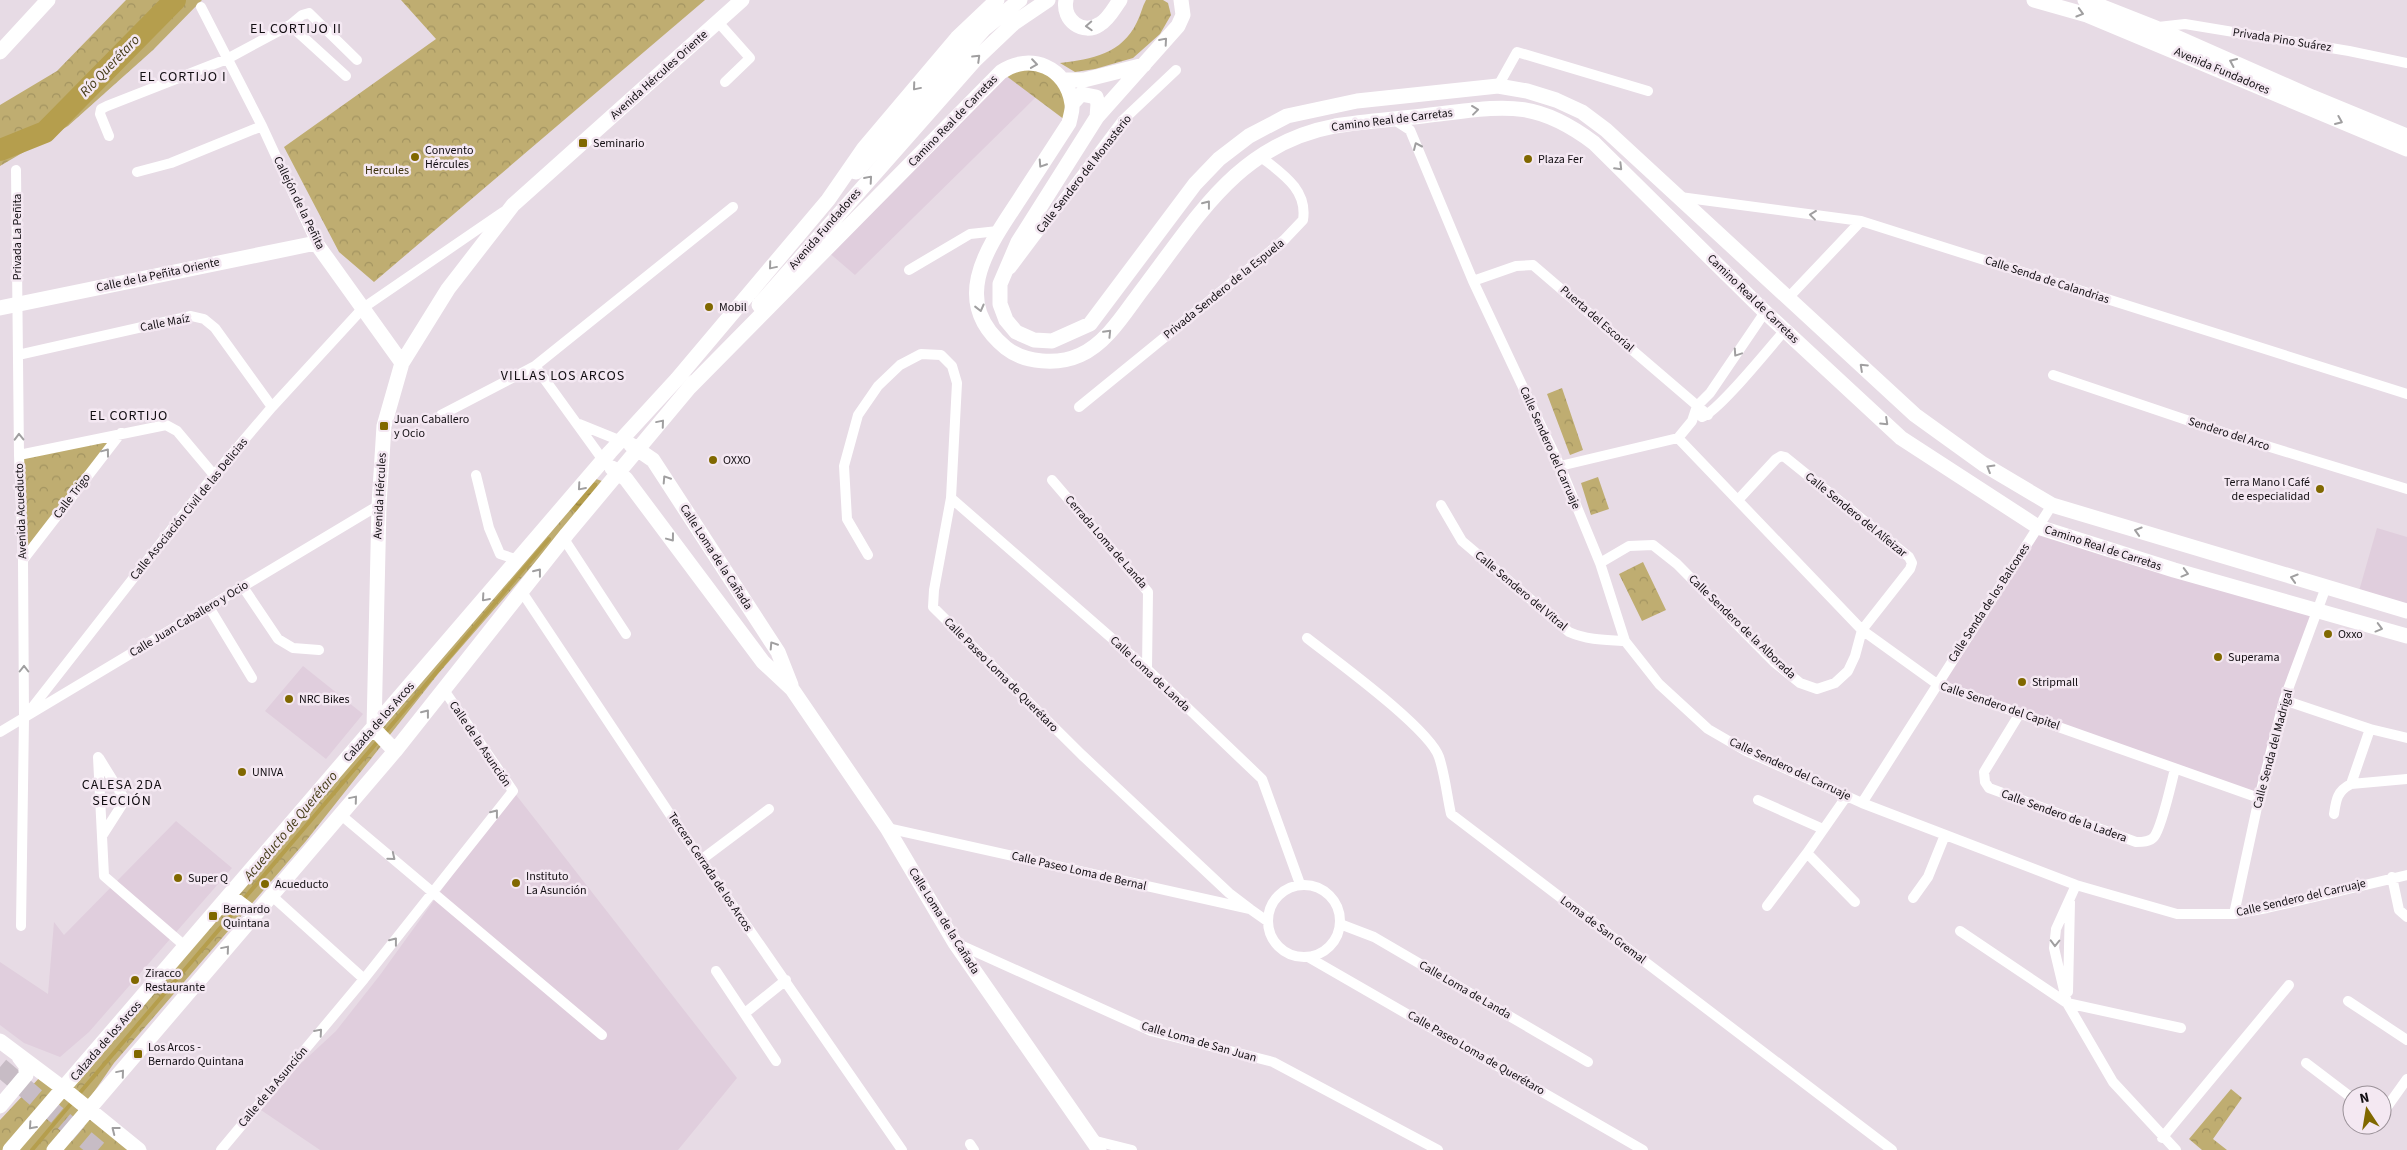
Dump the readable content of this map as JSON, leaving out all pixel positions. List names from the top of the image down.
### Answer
{
  "streets": {
    "street": [
      "Privada Pino Suárez",
      "Avenida Fundadores",
      "Avenida Hércules Oriente",
      "Camino Real de Carretas",
      "Calle Sendero del Monasterio",
      "Callejón de la Peñita",
      "Privada La Peñita",
      "Calle de la Peñita Oriente",
      "Calle Senda de Calandrias",
      "Privada Sendero de la Espuela",
      "Puerta del Escorial",
      "Calle Maíz",
      "Sendero del Arco",
      "Calle Sendero del Carruaje",
      "Calle Trigo",
      "Avenida Hércules",
      "Calle Asociación Civil de las Delicias",
      "Avenida Acueducto",
      "Calle Sendero del Alfeizar",
      "Cerrada Loma de Landa",
      "Calle Loma de la Cañada",
      "Calle Sendero del Vitral",
      "Calle Senda de los Balcones",
      "Calle Juan Caballero y Ocio",
      "Calle Sendero de la Alborada",
      "Calle Loma de Landa",
      "Calle Paseo Loma de Querétaro",
      "Calle Sendero del Capitel",
      "Calzada de los Arcos",
      "Calle de la Asunción",
      "Calle Senda del Madrigal",
      "Calle Sendero de la Ladera",
      "Calle Paseo Loma de Bernal",
      "Tercera Cerrada de los Arcos",
      "Loma de San Gremal",
      "Calle Loma de San Juan"
    ]
  },
  "crossings": [
    ["Privada Pino Suárez", "Avenida Fundadores"],
    ["Avenida Fundadores", "Camino Real de Carretas"],
    ["Avenida Fundadores", "Calle Loma de la Cañada"],
    ["Avenida Fundadores", "Calzada de los Arcos"],
    ["Avenida Hércules Oriente", "Avenida Hércules"],
    ["Camino Real de Carretas", "Calle Sendero del Monasterio"],
    ["Camino Real de Carretas", "Calle Senda de Calandrias"],
    ["Camino Real de Carretas", "Privada Sendero de la Espuela"],
    ["Camino Real de Carretas", "Calle Sendero del Carruaje"],
    ["Camino Real de Carretas", "Calle Senda de los Balcones"],
    ["Camino Real de Carretas", "Calle Senda del Madrigal"],
    ["Callejón de la Peñita", "Calle de la Peñita Oriente"],
    ["Callejón de la Peñita", "Avenida Hércules"],
    ["Callejón de la Peñita", "Calle Asociación Civil de las Delicias"],
    ["Privada La Peñita", "Calle de la Peñita Oriente"],
    ["Privada La Peñita", "Avenida Acueducto"],
    ["Calle de la Peñita Oriente", "Avenida Acueducto"],
    ["Puerta del Escorial", "Calle Sendero del Carruaje"],
    ["Calle Maíz", "Calle Asociación Civil de las Delicias"],
    ["Calle Maíz", "Avenida Acueducto"],
    ["Calle Sendero del Carruaje", "Calle Sendero del Vitral"],
    ["Calle Sendero del Carruaje", "Calle Senda de los Balcones"],
    ["Calle Sendero del Carruaje", "Calle Sendero de la Alborada"],
    ["Calle Sendero del Carruaje", "Calle Senda del Madrigal"],
    ["Calle Trigo", "Avenida Acueducto"],
    ["Avenida Hércules", "Calle Asociación Civil de las Delicias"],
    ["Avenida Hércules", "Calle Juan Caballero y Ocio"],
    ["Avenida Hércules", "Calzada de los Arcos"],
    ["Calle Asociación Civil de las Delicias", "Avenida Acueducto"],
    ["Calle Asociación Civil de las Delicias", "Calle Juan Caballero y Ocio"],
    ["Avenida Acueducto", "Calle Juan Caballero y Ocio"],
    ["Calle Sendero del Alfeizar", "Calle Sendero de la Alborada"],
    ["Calle Sendero del Alfeizar", "Calle Sendero del Capitel"],
    ["Cerrada Loma de Landa", "Calle Loma de Landa"],
    ["Calle Loma de la Cañada", "Calzada de los Arcos"],
    ["Calle Loma de la Cañada", "Calle Paseo Loma de Bernal"],
    ["Calle Loma de la Cañada", "Calle Loma de San Juan"],
    ["Calle Senda de los Balcones", "Calle Sendero del Capitel"],
    ["Calle Sendero de la Alborada", "Calle Sendero del Capitel"],
    ["Calle Loma de Landa", "Calle Paseo Loma de Querétaro"],
    ["Calle Loma de Landa", "Calle Paseo Loma de Bernal"],
    ["Calle Paseo Loma de Querétaro", "Calle Paseo Loma de Bernal"],
    ["Calle Sendero del Capitel", "Calle Senda del Madrigal"],
    ["Calle Sendero del Capitel", "Calle Sendero de la Ladera"]
  ],
  "one_way": ["Calle Trigo", "Avenida Acueducto", "Calle de la Asunción"],
  "districts": [
    "EL CORTIJO II",
    "EL CORTIJO I",
    "VILLAS LOS ARCOS",
    "EL CORTIJO",
    "CALESA 2DA SECCIÓN"
  ],
  "water": ["Río Querétaro", "Acueducto de Querétaro"],
  "parks": ["Hercules"],
  "places": {
    "transit": [
      "Seminario",
      "Juan Caballero y Ocio",
      "Bernardo Quintana",
      "Los Arcos - Bernardo Quintana"
    ],
    "other": [
      "Convento Hércules",
      "Plaza Fer",
      "Mobil",
      "OXXO",
      "Terra Mano l Café de especialidad",
      "Oxxo",
      "Superama",
      "Stripmall",
      "NRC Bikes",
      "UNIVA",
      "Super Q",
      "Instituto La Asunción",
      "Acueducto",
      "Ziracco Restaurante"
    ]
  },
  "north": "top"
}
